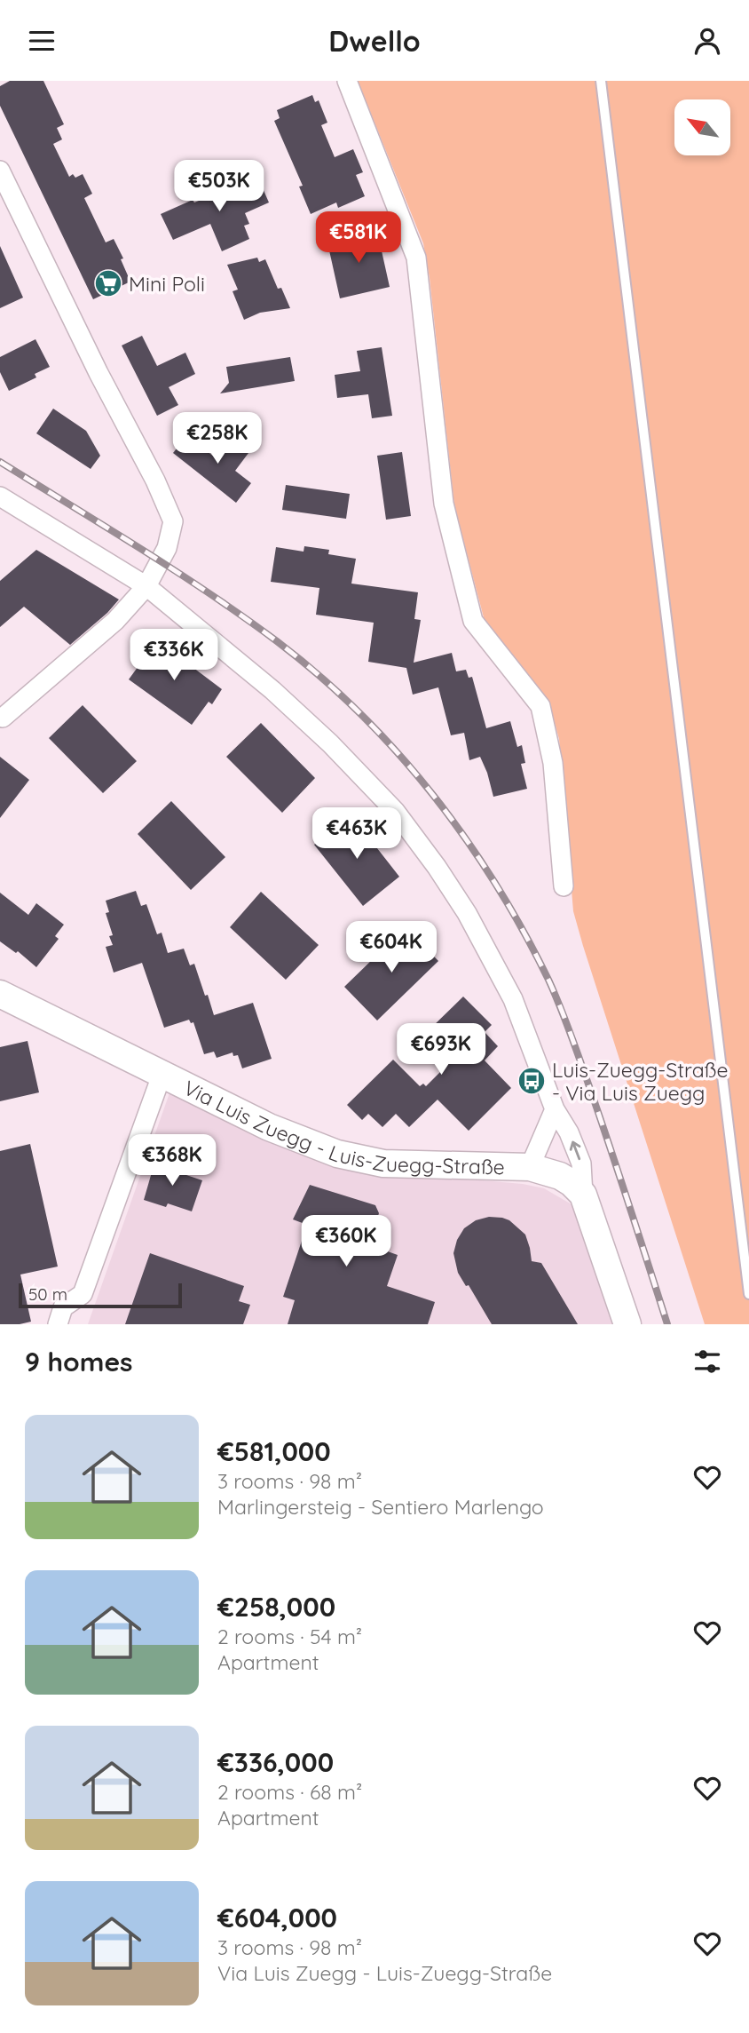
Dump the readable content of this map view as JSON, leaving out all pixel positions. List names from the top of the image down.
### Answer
{
  "streets": {
    "street": ["Via Luis Zuegg - Luis-Zuegg-Straße"]
  },
  "places": {
    "supermarket": ["Mini Poli"],
    "bus stop": ["Luis-Zuegg-Straße - Via Luis Zuegg"]
  },
  "scale_bar": "50 m",
  "north": "top left",
  "page": {
    "header": "Dwello",
    "price": [
      "€503K",
      "€581K",
      "€258K",
      "€336K",
      "€463K",
      "€604K",
      "€693K",
      "€368K",
      "€360K"
    ],
    "scale": "50 m",
    "heading": "9 homes",
    "list": [
      {
        "name": "€581,000",
        "note": "3 rooms · 98 m² · Marlingersteig - Sentiero Marlengo"
      },
      {
        "name": "€258,000",
        "note": "2 rooms · 54 m² · Apartment"
      },
      {
        "name": "€336,000",
        "note": "2 rooms · 68 m² · Apartment"
      },
      {
        "name": "€604,000",
        "note": "3 rooms · 98 m² · Via Luis Zuegg - Luis-Zuegg-Straße"
      }
    ]
  }
}
